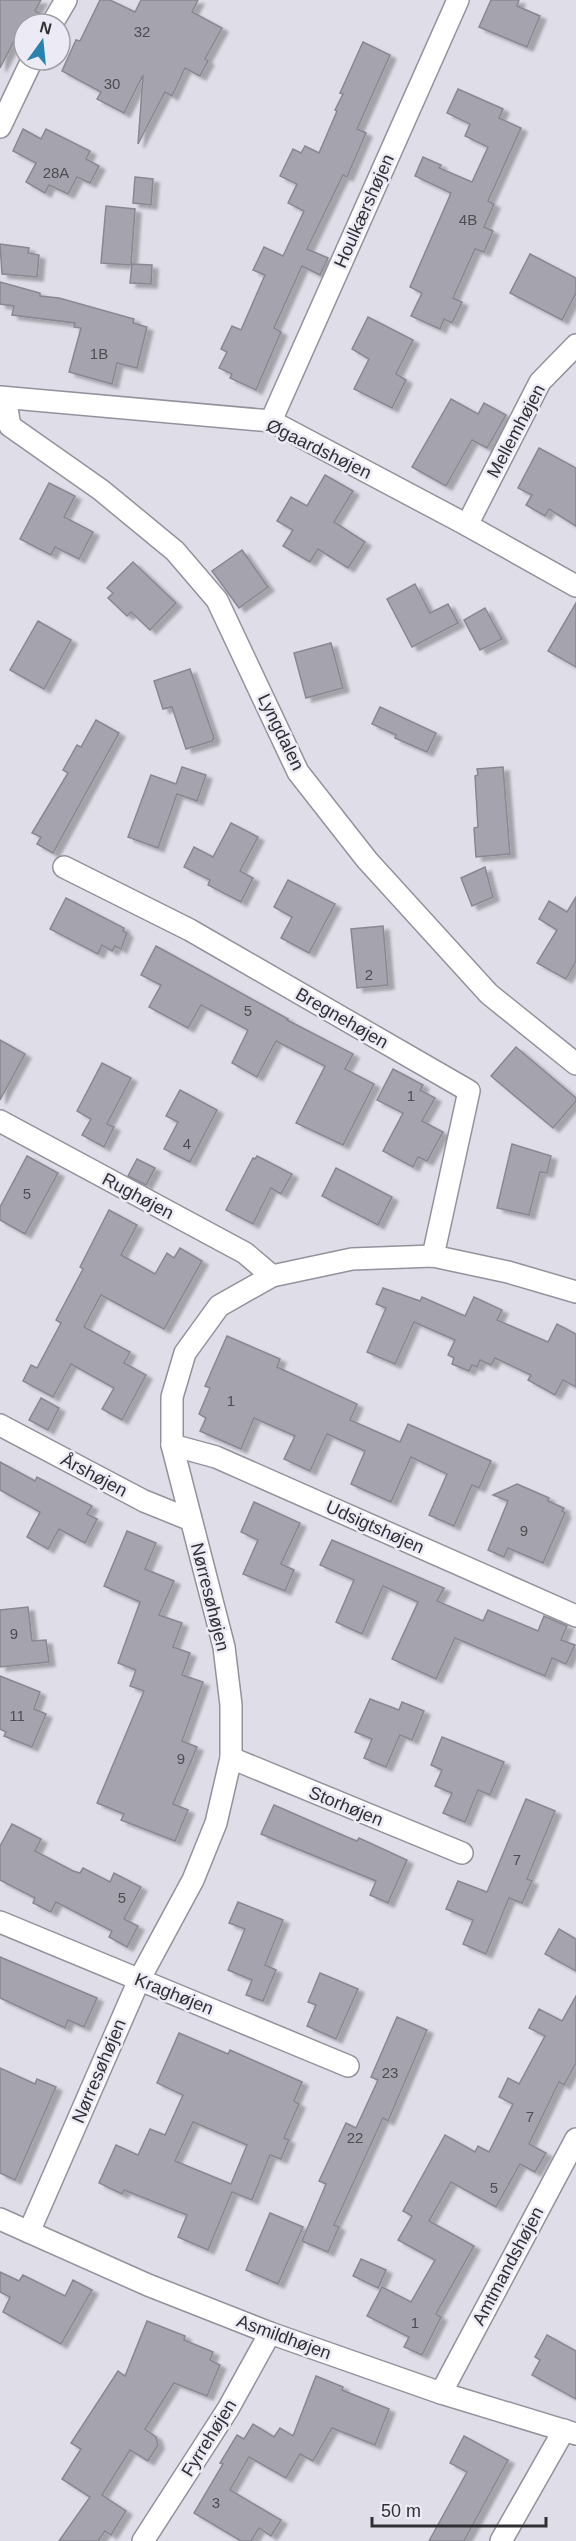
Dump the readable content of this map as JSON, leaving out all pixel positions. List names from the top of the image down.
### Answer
{
  "streets": {
    "street": [
      "Houlkærshøjen",
      "Mellemhøjen",
      "Øgaardshøjen",
      "Lyngdalen",
      "Bregnehøjen",
      "Rughøjen",
      "Årshøjen",
      "Udsigtshøjen",
      "Nørresøhøjen",
      "Storhøjen",
      "Kraghøjen",
      "Amtmandshøjen",
      "Asmildhøjen",
      "Fyrrehøjen"
    ]
  },
  "crossings": [
    ["Houlkærshøjen", "Øgaardshøjen"],
    ["Mellemhøjen", "Øgaardshøjen"],
    ["Øgaardshøjen", "Lyngdalen"],
    ["Bregnehøjen", "Nørresøhøjen"],
    ["Rughøjen", "Nørresøhøjen"],
    ["Årshøjen", "Nørresøhøjen"],
    ["Udsigtshøjen", "Nørresøhøjen"],
    ["Nørresøhøjen", "Storhøjen"],
    ["Nørresøhøjen", "Kraghøjen"],
    ["Nørresøhøjen", "Asmildhøjen"],
    ["Amtmandshøjen", "Asmildhøjen"],
    ["Asmildhøjen", "Fyrrehøjen"]
  ],
  "house_numbers": [
    "32",
    "30",
    "28A",
    "4B",
    "1B",
    "2",
    "5",
    "1",
    "4",
    "5",
    "1",
    "9",
    "9",
    "11",
    "9",
    "7",
    "5",
    "23",
    "7",
    "22",
    "5",
    "1",
    "3"
  ],
  "scale_bar": "50 m",
  "north": "top"
}
